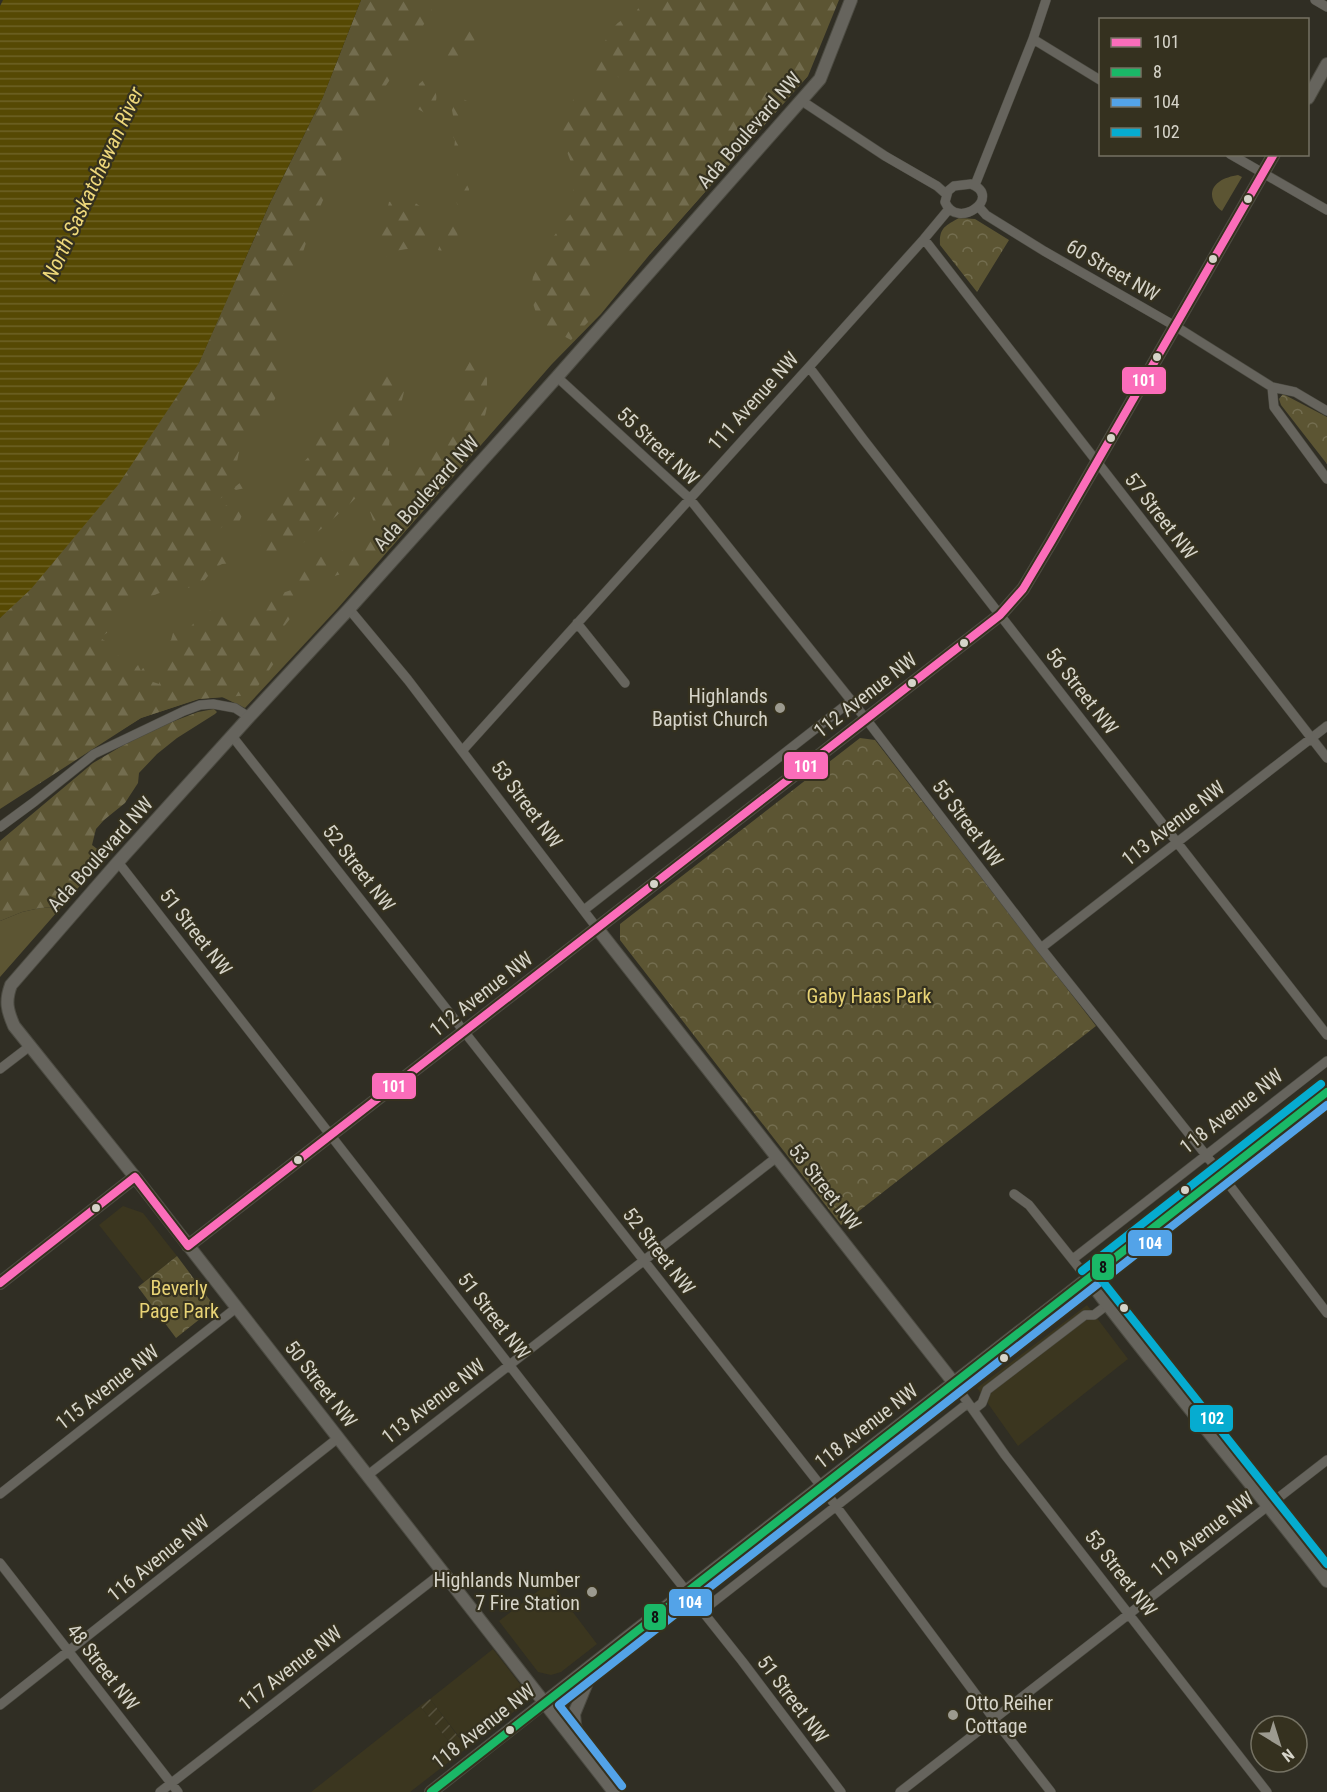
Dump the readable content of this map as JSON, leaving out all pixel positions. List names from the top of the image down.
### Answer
{
  "streets": {
    "main road": [
      "Ada Boulevard NW",
      "112 Avenue NW",
      "53 Street NW",
      "118 Avenue NW",
      "50 Street NW"
    ],
    "street": [
      "60 Street NW",
      "111 Avenue NW",
      "55 Street NW",
      "57 Street NW",
      "56 Street NW",
      "113 Avenue NW",
      "52 Street NW",
      "51 Street NW",
      "115 Avenue NW",
      "119 Avenue NW",
      "116 Avenue NW",
      "48 Street NW",
      "117 Avenue NW"
    ]
  },
  "crossings": [
    ["Ada Boulevard NW", "55 Street NW"],
    ["Ada Boulevard NW", "53 Street NW"],
    ["Ada Boulevard NW", "52 Street NW"],
    ["Ada Boulevard NW", "51 Street NW"],
    ["Ada Boulevard NW", "50 Street NW"],
    ["60 Street NW", "111 Avenue NW"],
    ["60 Street NW", "112 Avenue NW"],
    ["111 Avenue NW", "55 Street NW"],
    ["111 Avenue NW", "57 Street NW"],
    ["111 Avenue NW", "56 Street NW"],
    ["111 Avenue NW", "53 Street NW"],
    ["55 Street NW", "112 Avenue NW"],
    ["55 Street NW", "113 Avenue NW"],
    ["55 Street NW", "118 Avenue NW"],
    ["57 Street NW", "112 Avenue NW"],
    ["57 Street NW", "113 Avenue NW"],
    ["56 Street NW", "112 Avenue NW"],
    ["56 Street NW", "113 Avenue NW"],
    ["112 Avenue NW", "53 Street NW"],
    ["112 Avenue NW", "52 Street NW"],
    ["112 Avenue NW", "51 Street NW"],
    ["112 Avenue NW", "50 Street NW"],
    ["53 Street NW", "113 Avenue NW"],
    ["53 Street NW", "118 Avenue NW"],
    ["53 Street NW", "119 Avenue NW"],
    ["113 Avenue NW", "52 Street NW"],
    ["113 Avenue NW", "51 Street NW"],
    ["113 Avenue NW", "50 Street NW"],
    ["52 Street NW", "118 Avenue NW"],
    ["52 Street NW", "119 Avenue NW"],
    ["51 Street NW", "118 Avenue NW"],
    ["118 Avenue NW", "50 Street NW"],
    ["50 Street NW", "115 Avenue NW"],
    ["50 Street NW", "116 Avenue NW"],
    ["50 Street NW", "117 Avenue NW"],
    ["116 Avenue NW", "48 Street NW"],
    ["48 Street NW", "117 Avenue NW"]
  ],
  "water": ["North Saskatchewan River"],
  "parks": ["Gaby Haas Park", "Beverly Page Park"],
  "places": ["Highlands Baptist Church", "Highlands Number 7 Fire Station", "Otto Reiher Cottage"],
  "lines": [
    "transit line 101",
    "transit line 102",
    "transit line 8",
    "transit line 104"
  ],
  "legend": [
    "101",
    "8",
    "104",
    "102"
  ],
  "north": "bottom right"
}
